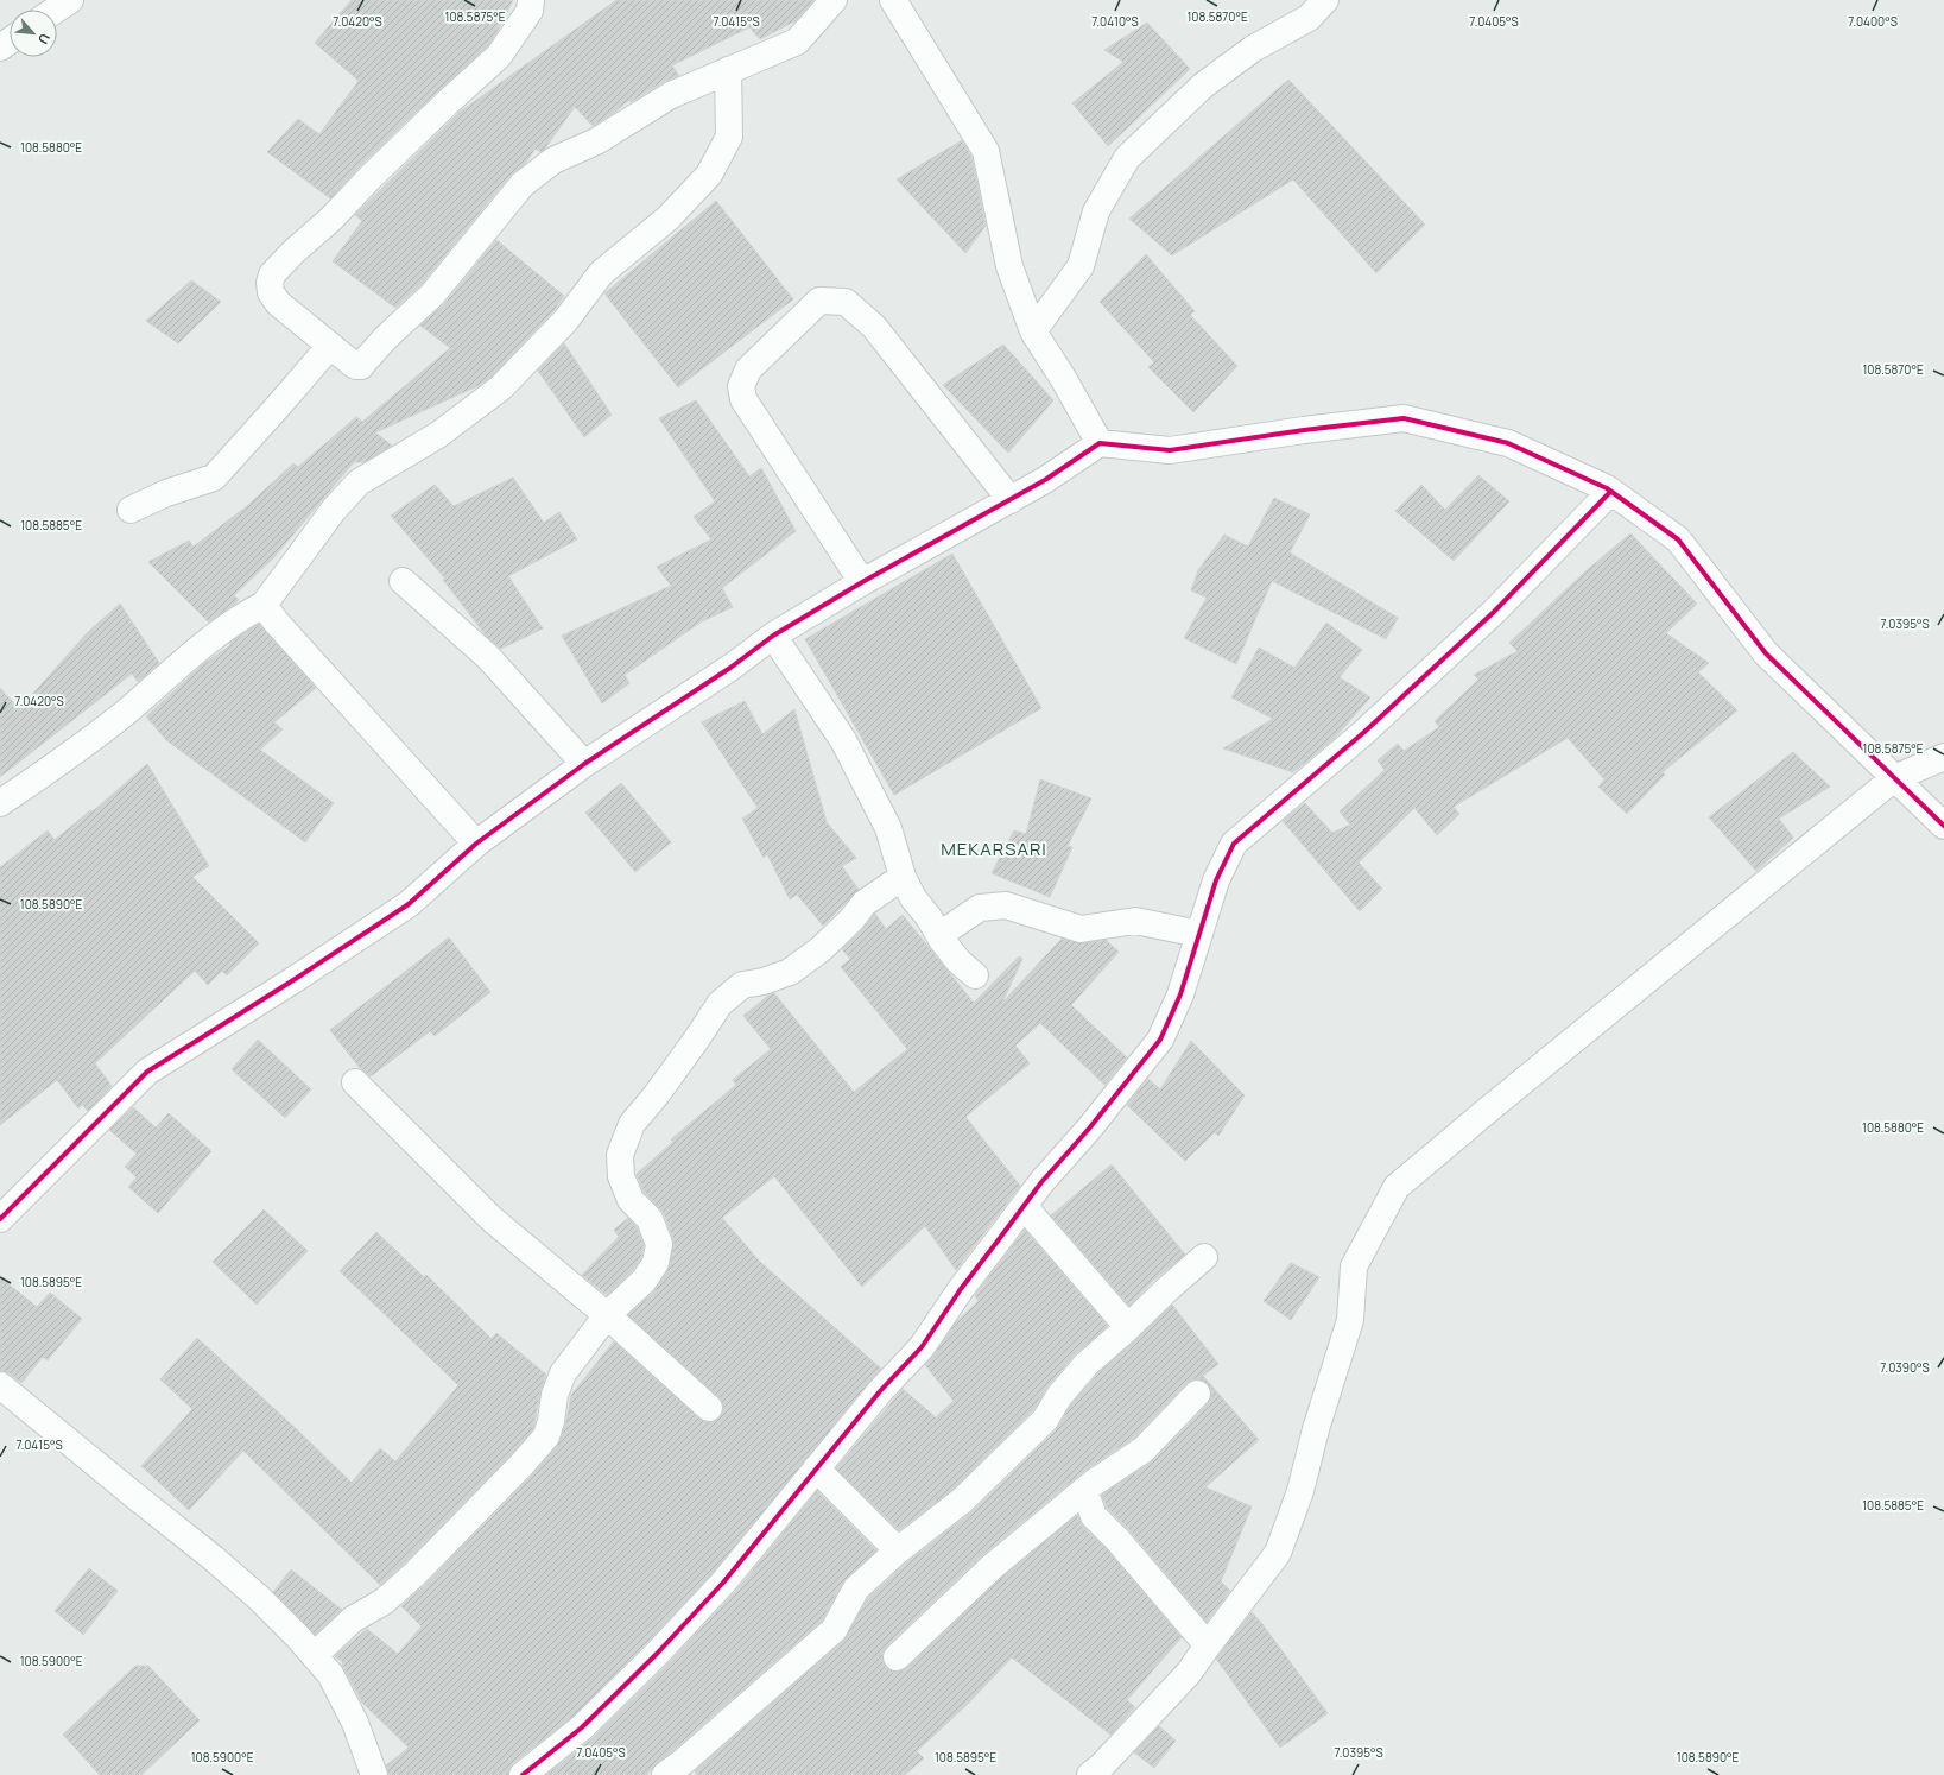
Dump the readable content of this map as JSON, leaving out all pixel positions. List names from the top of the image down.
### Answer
{
  "districts": ["MEKARSARI"],
  "north": "bottom right",
  "coordinates": [
    "108.5875°E",
    "108.5870°E",
    "7.0420°S",
    "7.0415°S",
    "7.0410°S",
    "7.0405°S",
    "7.0400°S",
    "108.5880°E",
    "108.5885°E",
    "7.0395°S",
    "108.5890°E",
    "108.5895°E",
    "7.0390°S",
    "108.5900°E"
  ]
}
